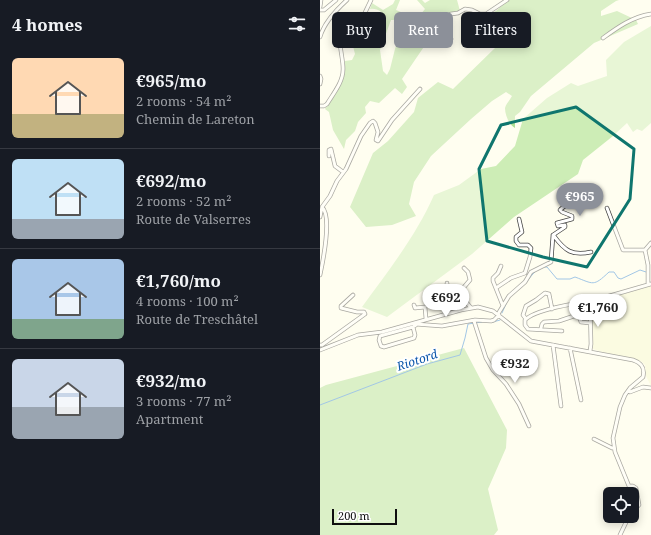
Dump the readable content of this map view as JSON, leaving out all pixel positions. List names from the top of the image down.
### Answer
{
  "water": ["Riotord"],
  "scale_bar": "200 m",
  "page": {
    "heading": "4 homes",
    "chip": ["Buy", "Rent", "Filters"],
    "list": [
      {
        "name": "€965/mo",
        "note": "2 rooms · 54 m² · Chemin de Lareton"
      },
      {
        "name": "€692/mo",
        "note": "2 rooms · 52 m² · Route de Valserres"
      },
      {
        "name": "€1,760/mo",
        "note": "4 rooms · 100 m² · Route de Treschâtel"
      },
      {
        "name": "€932/mo",
        "note": "3 rooms · 77 m² · Apartment"
      }
    ],
    "price": [
      "€965",
      "€692",
      "€1,760",
      "€932"
    ],
    "scale": "200 m"
  }
}
